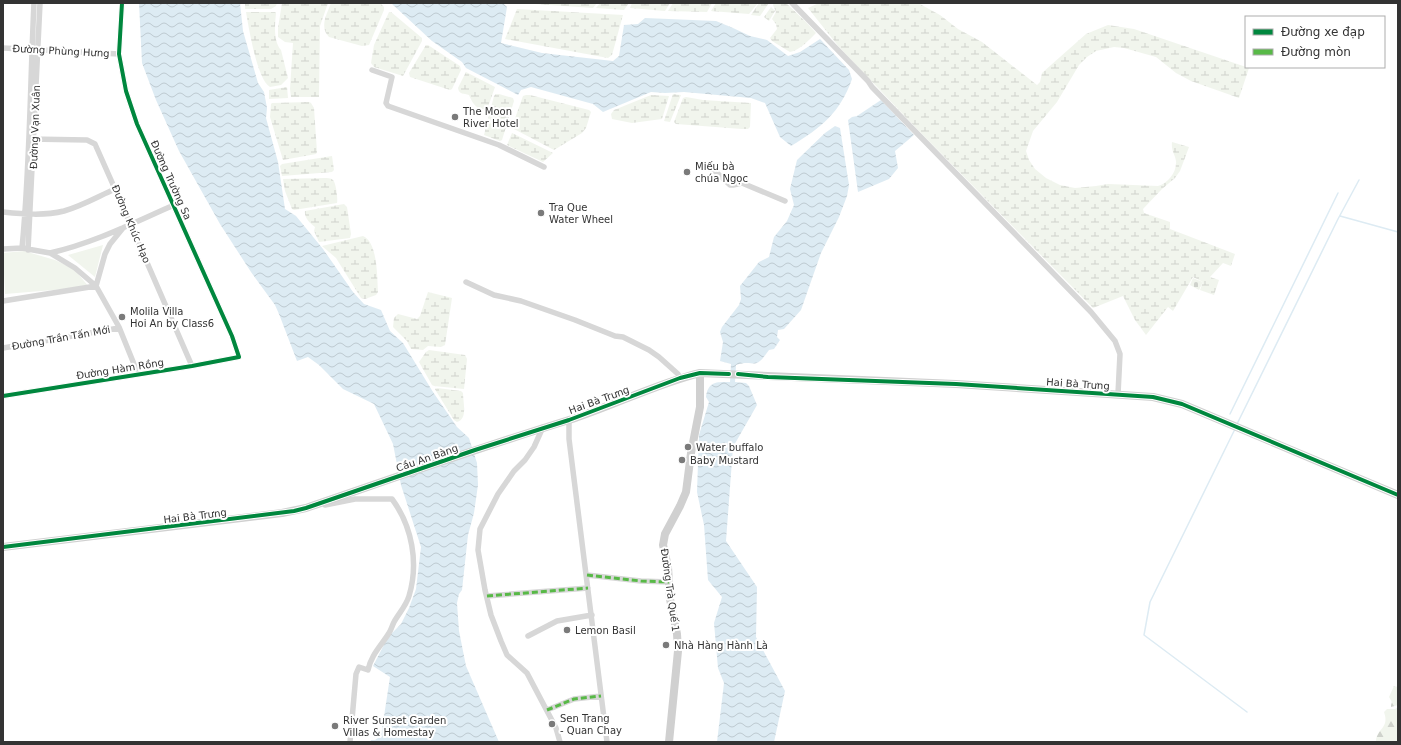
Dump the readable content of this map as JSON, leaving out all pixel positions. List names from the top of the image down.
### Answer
{
  "streets": {
    "street": [
      "Đường Phùng Hưng",
      "Đường Vạn Xuân",
      "Đường Trường Sa",
      "Đường Khúc Hạo",
      "Đường Trần Tấn Mới",
      "Đường Hàm Rồng",
      "Hai Bà Trưng",
      "Cầu An Bàng",
      "Đường Trà Quế 1"
    ]
  },
  "crossings": [
    ["Đường Phùng Hưng", "Đường Vạn Xuân"],
    ["Đường Phùng Hưng", "Đường Trường Sa"],
    ["Đường Vạn Xuân", "Đường Khúc Hạo"],
    ["Đường Trường Sa", "Đường Hàm Rồng"],
    ["Đường Khúc Hạo", "Đường Hàm Rồng"],
    ["Hai Bà Trưng", "Cầu An Bàng"],
    ["Hai Bà Trưng", "Đường Trà Quế 1"]
  ],
  "places": [
    "The Moon River Hotel",
    "Miếu bà chúa Ngọc",
    "Tra Que Water Wheel",
    "Molila Villa Hoi An by Class6",
    "Water buffalo",
    "Baby Mustard",
    "Lemon Basil",
    "Nhà Hàng Hành Là",
    "Sen Trang - Quan Chay",
    "River Sunset Garden Villas & Homestay"
  ],
  "legend": ["Đường xe đạp", "Đường mòn"]
}
